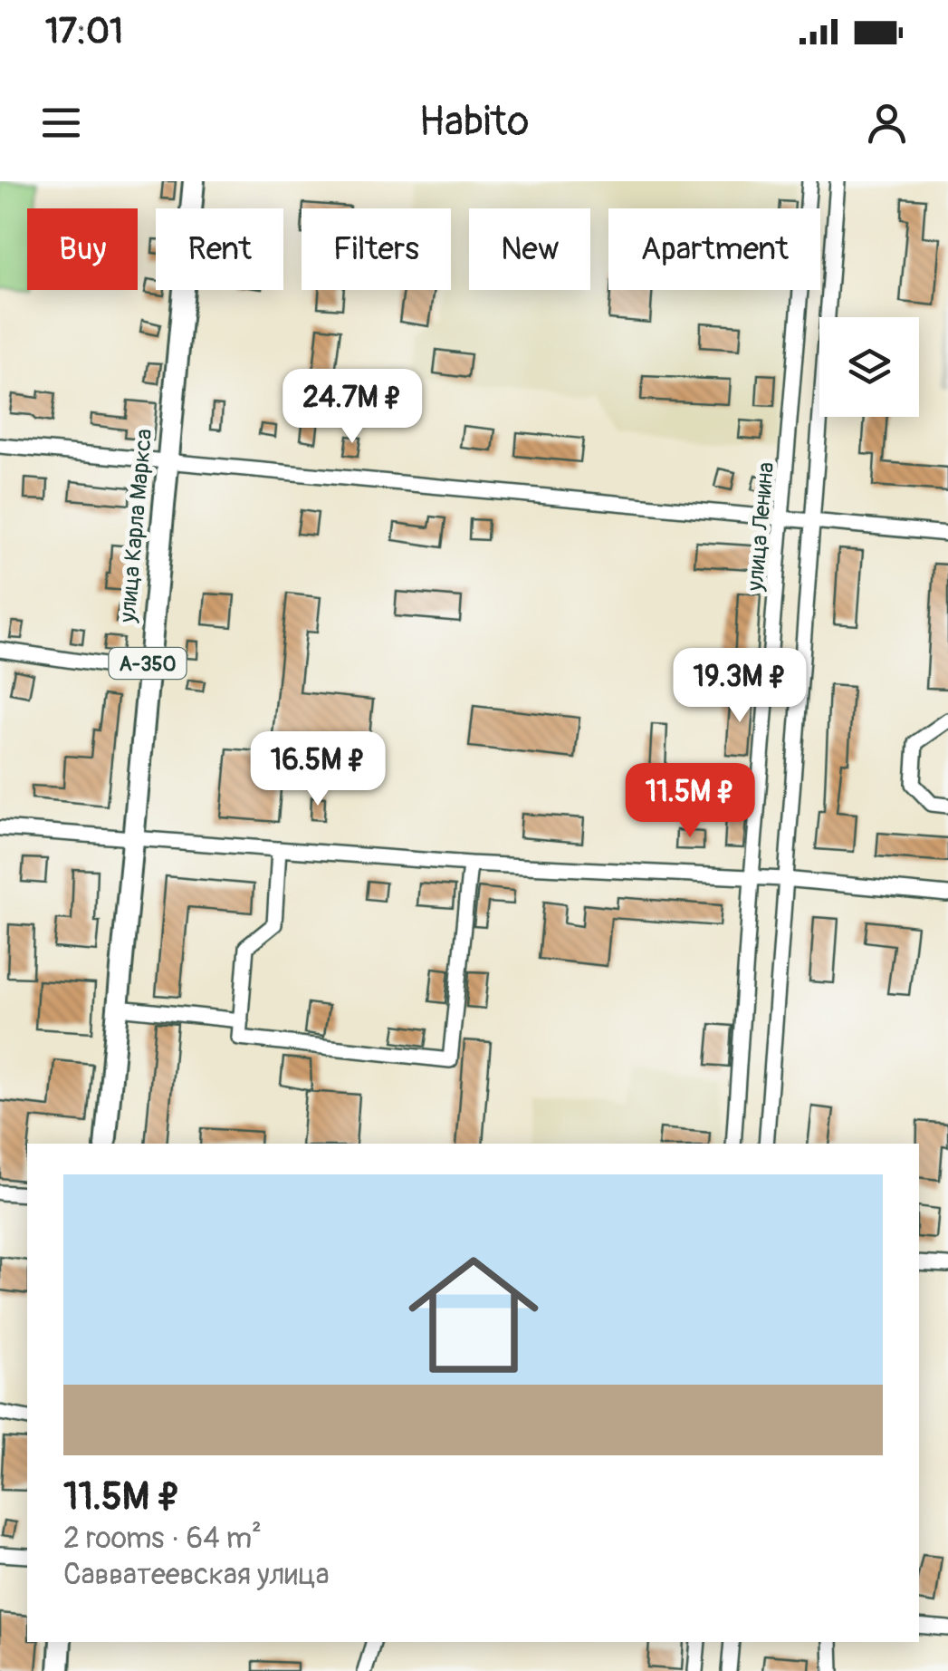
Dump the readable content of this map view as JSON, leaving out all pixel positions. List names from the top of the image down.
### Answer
{
  "streets": {
    "highway": ["улица Карла Маркса", "А-350"],
    "street": ["улица Ленина"]
  },
  "page": {
    "status": "17:01",
    "header": "Habito",
    "chip": [
      "Buy",
      "Rent",
      "Filters",
      "New",
      "Apartment"
    ],
    "price": [
      "24.7M ₽",
      "19.3M ₽",
      "16.5M ₽",
      "11.5M ₽"
    ],
    "list": [
      {
        "name": "11.5M ₽",
        "note": "2 rooms · 64 m² · Савватеевская улица"
      }
    ]
  }
}
